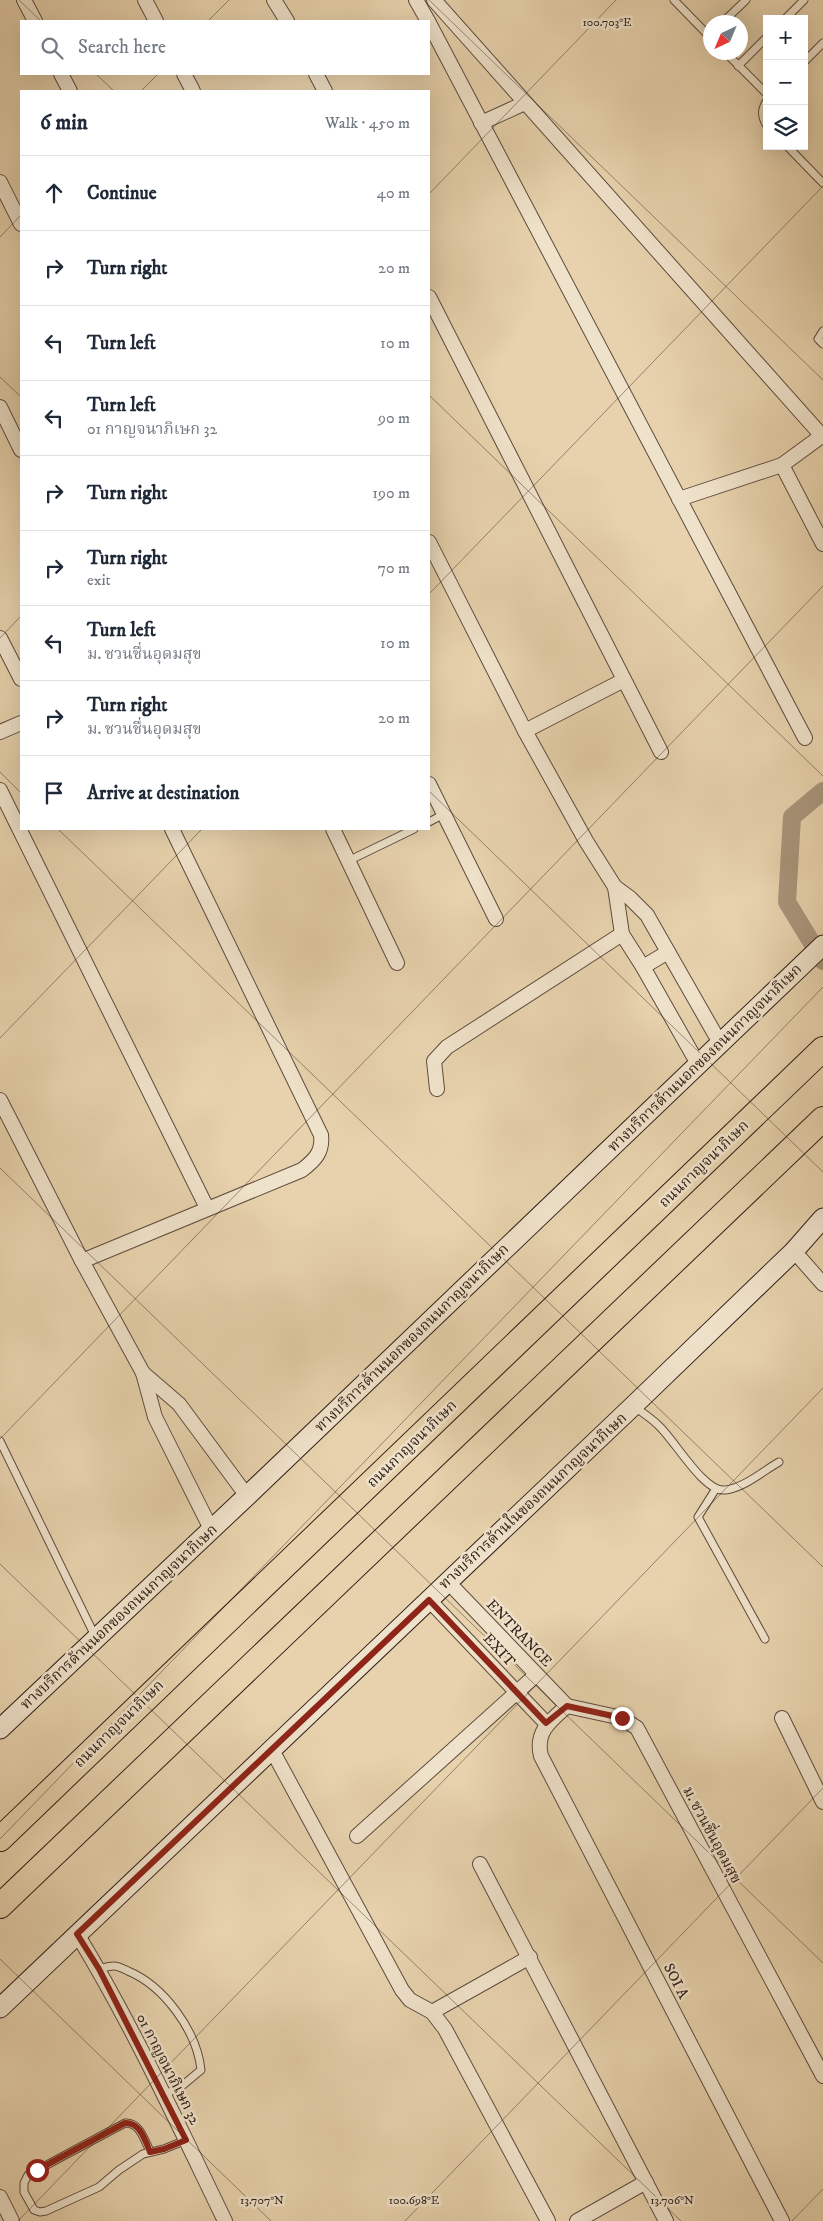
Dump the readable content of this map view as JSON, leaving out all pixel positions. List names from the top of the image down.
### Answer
{
  "streets": {
    "highway": ["ถนนกาญจนาภิเษก"],
    "main road": ["ทางบริการด้านนอกของถนนกาญจนาภิเษก", "ทางบริการด้านในของถนนกาญจนาภิเษก"],
    "street": [
      "ENTRANCE",
      "EXIT",
      "ม. ชวนชื่นอุดมสุข",
      "SOI A",
      "01 กาญจนาภิเษก 32"
    ]
  },
  "crossings": [
    ["ทางบริการด้านในของถนนกาญจนาภิเษก", "ENTRANCE"],
    ["ทางบริการด้านในของถนนกาญจนาภิเษก", "EXIT"],
    ["ทางบริการด้านในของถนนกาญจนาภิเษก", "01 กาญจนาภิเษก 32"],
    ["ENTRANCE", "ม. ชวนชื่นอุดมสุข"],
    ["EXIT", "SOI A"]
  ],
  "north": "bottom left",
  "page": {
    "map_buttons": ["+", "−"],
    "search": "Search here",
    "heading": ["6 min", "Walk · 450 m"],
    "list": [
      ["Continue", "40 m"],
      ["Turn right", "20 m"],
      ["Turn left", "10 m"],
      ["Turn left", "01 กาญจนาภิเษก 32", "90 m"],
      ["Turn right", "190 m"],
      ["Turn right", "exit", "70 m"],
      ["Turn left", "ม. ชวนชื่นอุดมสุข", "10 m"],
      ["Turn right", "ม. ชวนชื่นอุดมสุข", "20 m"],
      "Arrive at destination"
    ]
  },
  "coordinates": [
    "100.703°E",
    "100.698°E",
    "13.707°N",
    "13.706°N"
  ]
}
